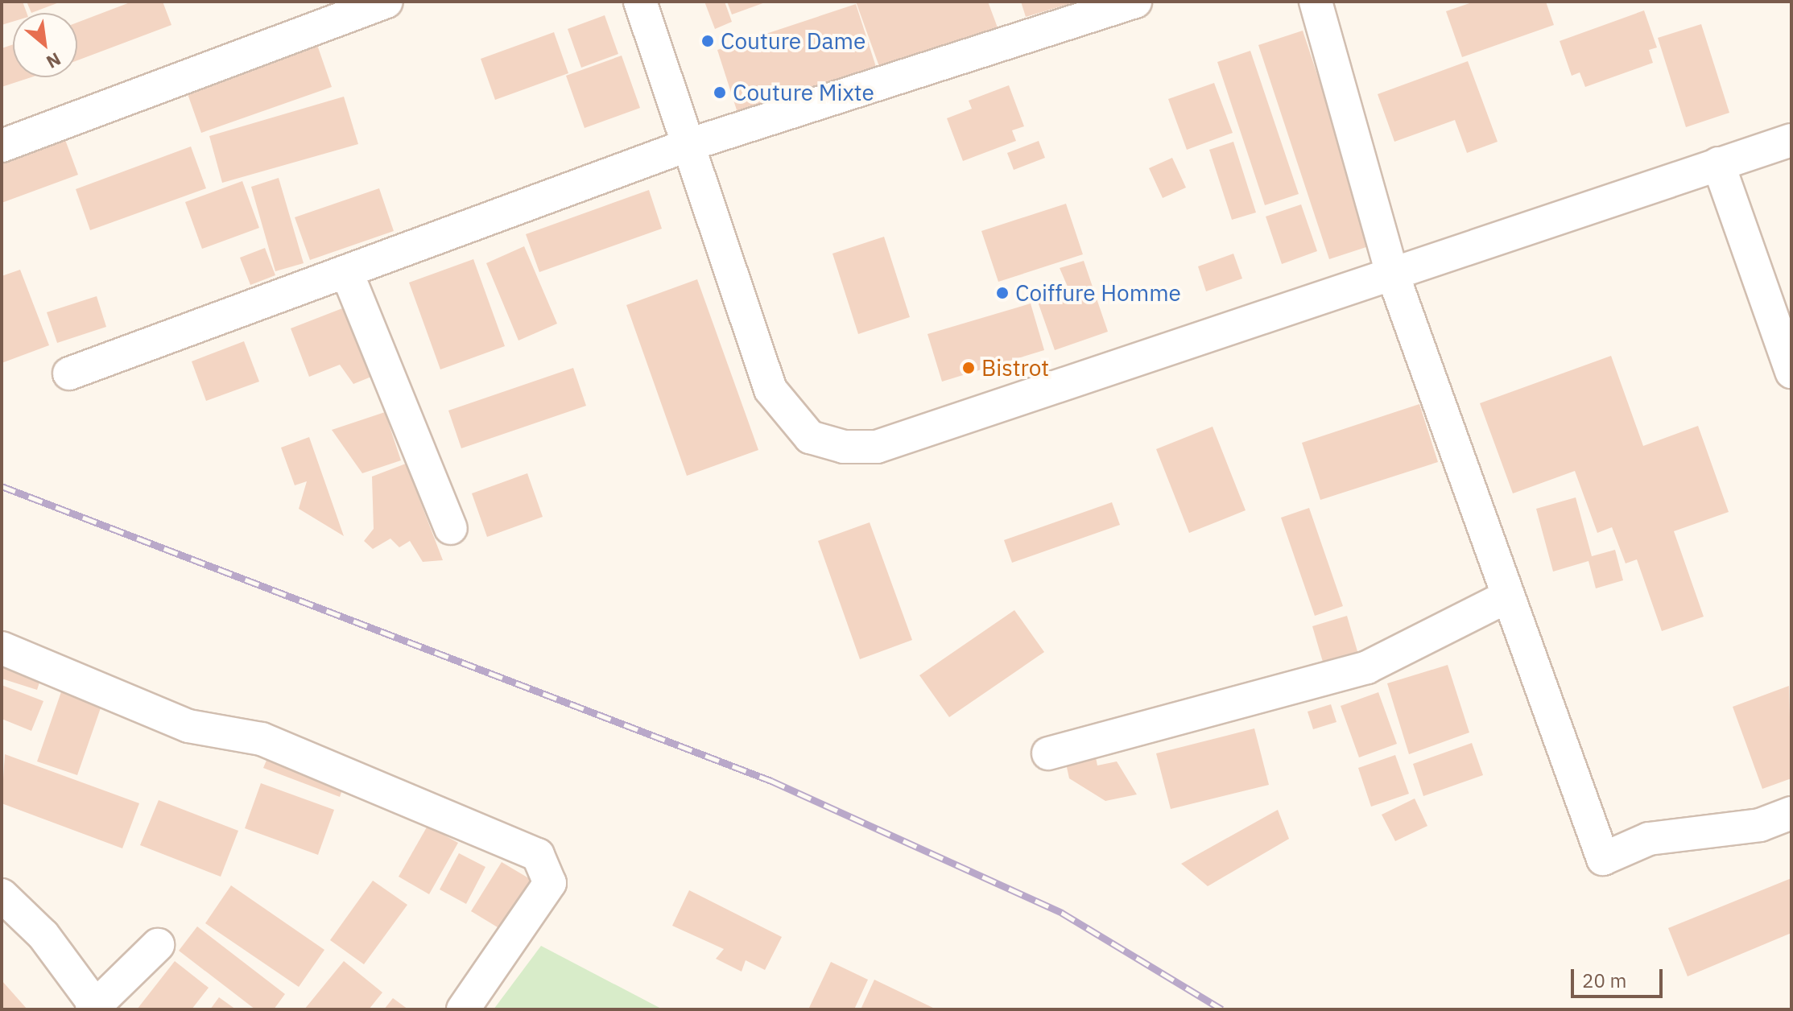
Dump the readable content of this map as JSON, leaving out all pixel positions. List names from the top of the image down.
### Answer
{
  "places": [
    "Couture Dame",
    "Couture Mixte",
    "Coiffure Homme",
    "Bistrot"
  ],
  "scale_bar": "20 m",
  "north": "bottom right"
}
